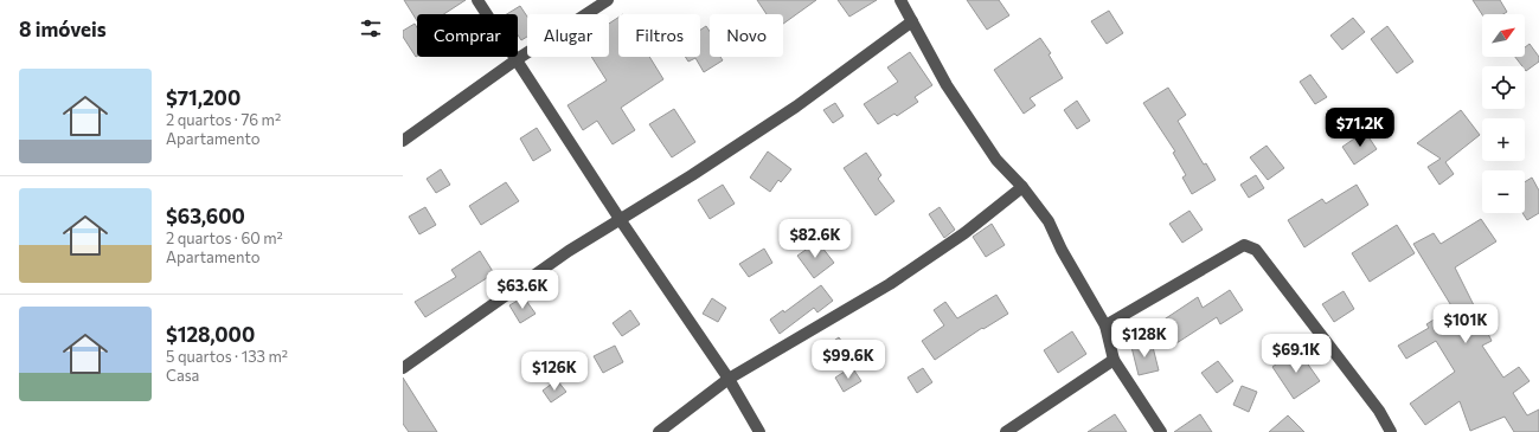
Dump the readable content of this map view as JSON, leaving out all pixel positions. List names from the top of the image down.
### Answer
{
  "north": "top right",
  "page": {
    "heading": "8 imóveis",
    "map_buttons": ["+", "−"],
    "chip": [
      "Comprar",
      "Alugar",
      "Filtros",
      "Novo"
    ],
    "list": [
      {
        "name": "$71,200",
        "note": "2 quartos · 76 m² · Apartamento"
      },
      {
        "name": "$63,600",
        "note": "2 quartos · 60 m² · Apartamento"
      },
      {
        "name": "$128,000",
        "note": "5 quartos · 133 m² · Casa"
      }
    ],
    "price": [
      "$71.2K",
      "$82.6K",
      "$63.6K",
      "$101K",
      "$128K",
      "$69.1K",
      "$99.6K",
      "$126K"
    ]
  }
}
